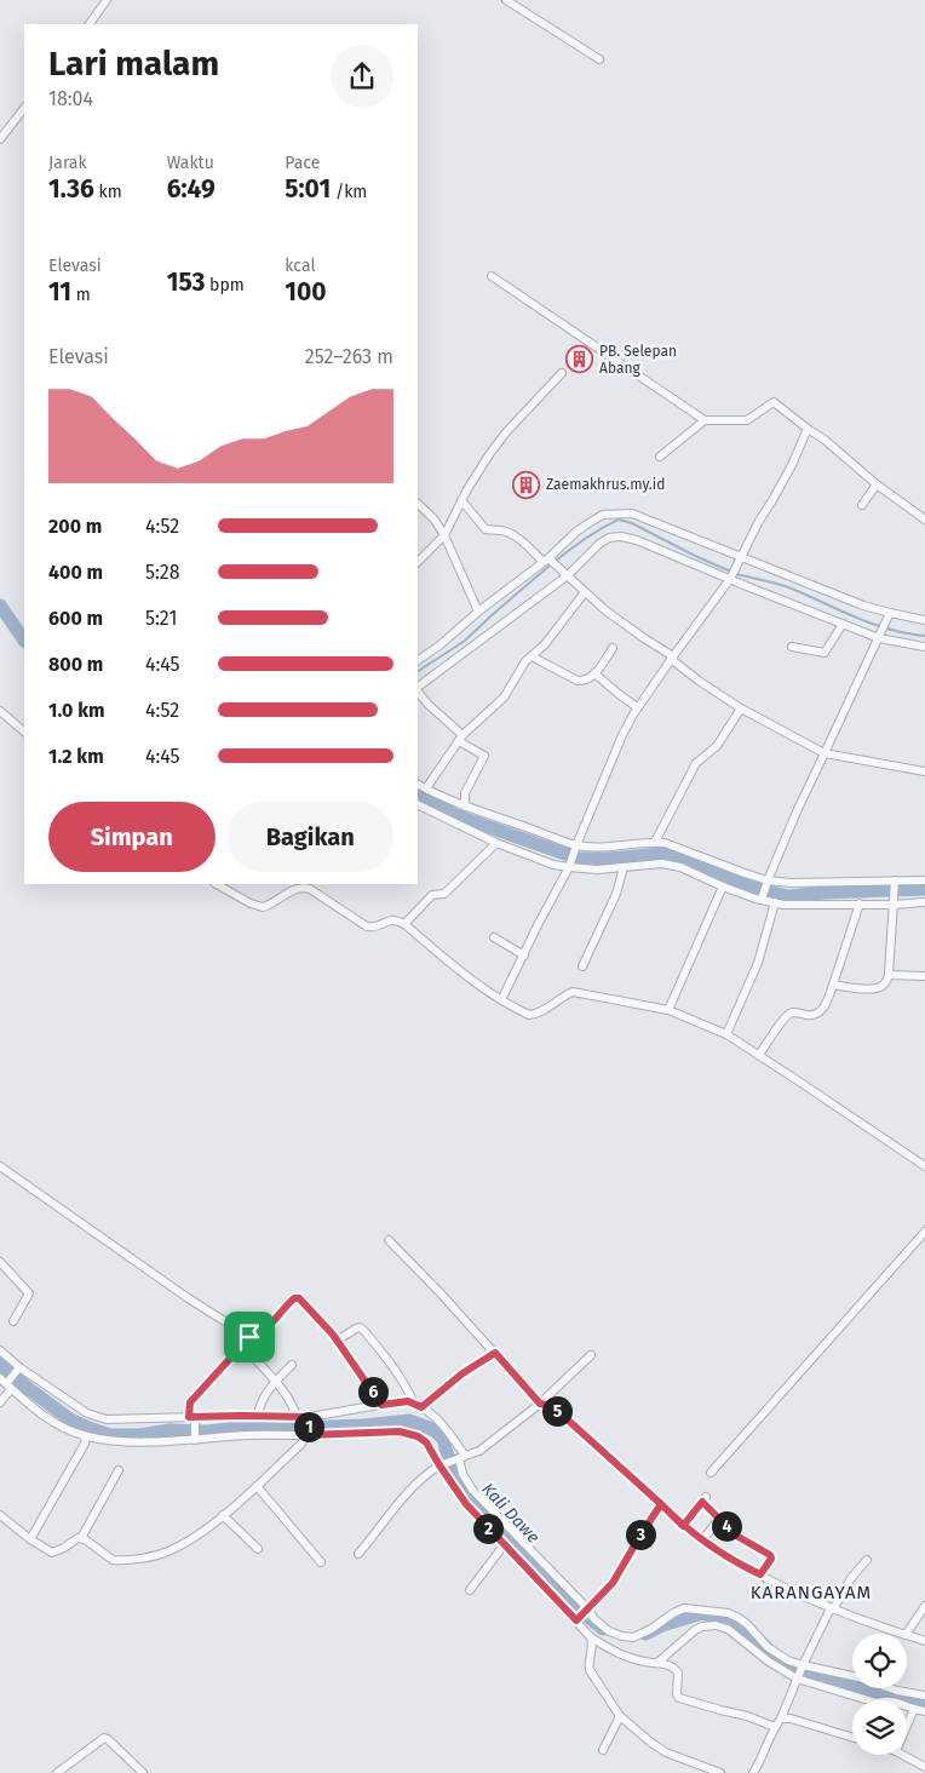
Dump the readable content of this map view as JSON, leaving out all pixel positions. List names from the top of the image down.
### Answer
{
  "districts": ["KARANGAYAM"],
  "water": ["Kali Dawe"],
  "places": {
    "building": ["PB. Selepan Abang", "Zaemakhrus.my.id"]
  },
  "page": {
    "heading": ["Lari malam", "18:04"],
    "stats": [
      ["Jarak", "1.36 km"],
      ["Waktu", "6:49"],
      ["Pace", "5:01 /km"],
      ["Elevasi", "11 m"],
      ["153 bpm"],
      ["kcal", "100"]
    ],
    "chart": ["Elevasi", "252–263 m"],
    "list": [
      {
        "name": "200 m",
        "note": "4:52"
      },
      {
        "name": "400 m",
        "note": "5:28"
      },
      {
        "name": "600 m",
        "note": "5:21"
      },
      {
        "name": "800 m",
        "note": "4:45"
      },
      {
        "name": "1.0 km",
        "note": "4:52"
      },
      {
        "name": "1.2 km",
        "note": "4:45"
      }
    ],
    "buttons": ["Simpan", "Bagikan"],
    "pins": [
      "6",
      "5",
      "1",
      "4",
      "2",
      "3"
    ]
  }
}
